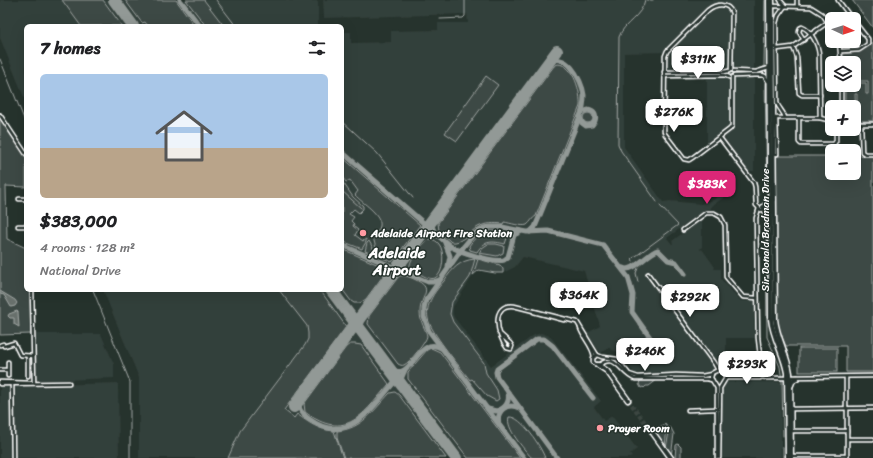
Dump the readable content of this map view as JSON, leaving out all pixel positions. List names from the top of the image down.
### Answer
{
  "streets": {
    "main road": ["Sir Donald Bradman Drive"]
  },
  "districts": ["Adelaide Airport"],
  "places": ["Adelaide Airport Fire Station", "Prayer Room"],
  "north": "right",
  "page": {
    "map_buttons": ["+", "−"],
    "heading": "7 homes",
    "price": [
      "$311K",
      "$276K",
      "$383K",
      "$364K",
      "$292K",
      "$246K",
      "$293K"
    ],
    "list": [
      {
        "name": "$383,000",
        "note": "4 rooms · 128 m² · National Drive"
      }
    ]
  }
}
